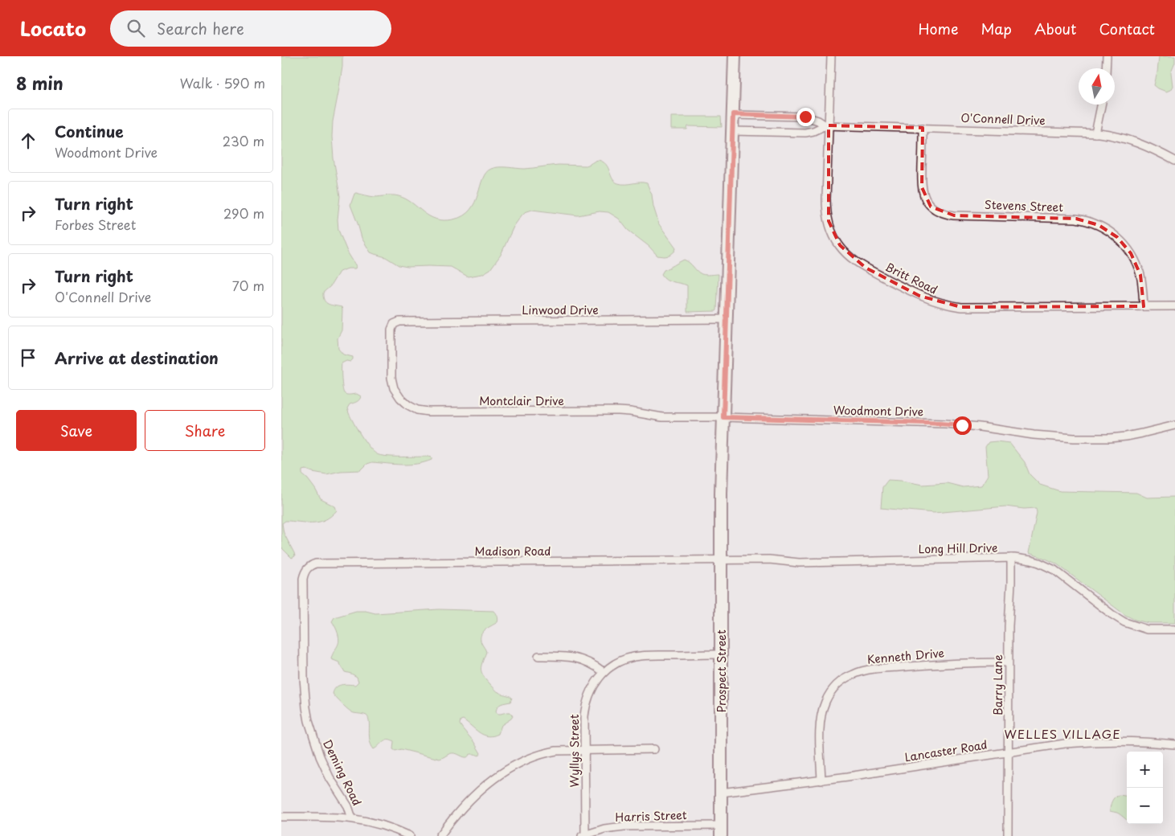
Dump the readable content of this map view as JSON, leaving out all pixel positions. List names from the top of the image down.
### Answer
{
  "streets": {
    "main road": ["Prospect Street"],
    "street": [
      "O'Connell Drive",
      "Stevens Street",
      "Britt Road",
      "Linwood Drive",
      "Montclair Drive",
      "Woodmont Drive",
      "Long Hill Drive",
      "Madison Road",
      "Kenneth Drive",
      "Barry Lane",
      "Wyllys Street",
      "Lancaster Road",
      "Deming Road",
      "Harris Street"
    ]
  },
  "crossings": [
    ["O'Connell Drive", "Stevens Street"],
    ["O'Connell Drive", "Britt Road"],
    ["O'Connell Drive", "Prospect Street"],
    ["Stevens Street", "Britt Road"],
    ["Linwood Drive", "Montclair Drive"],
    ["Linwood Drive", "Prospect Street"],
    ["Montclair Drive", "Woodmont Drive"],
    ["Montclair Drive", "Prospect Street"],
    ["Woodmont Drive", "Prospect Street"],
    ["Long Hill Drive", "Madison Road"],
    ["Long Hill Drive", "Prospect Street"],
    ["Long Hill Drive", "Barry Lane"],
    ["Madison Road", "Prospect Street"],
    ["Madison Road", "Deming Road"],
    ["Kenneth Drive", "Barry Lane"],
    ["Kenneth Drive", "Lancaster Road"],
    ["Prospect Street", "Wyllys Street"],
    ["Prospect Street", "Lancaster Road"],
    ["Prospect Street", "Harris Street"],
    ["Barry Lane", "Lancaster Road"],
    ["Wyllys Street", "Harris Street"]
  ],
  "districts": ["WELLES VILLAGE"],
  "north": "top",
  "page": {
    "header": "Locato",
    "search": "Search here",
    "nav": [
      "Home",
      "Map",
      "About",
      "Contact"
    ],
    "heading": ["8 min", "Walk · 590 m"],
    "list": [
      ["Continue", "Woodmont Drive", "230 m"],
      ["Turn right", "Forbes Street", "290 m"],
      ["Turn right", "O'Connell Drive", "70 m"],
      "Arrive at destination"
    ],
    "buttons": ["Save", "Share"],
    "map_buttons": ["+", "−"]
  }
}
